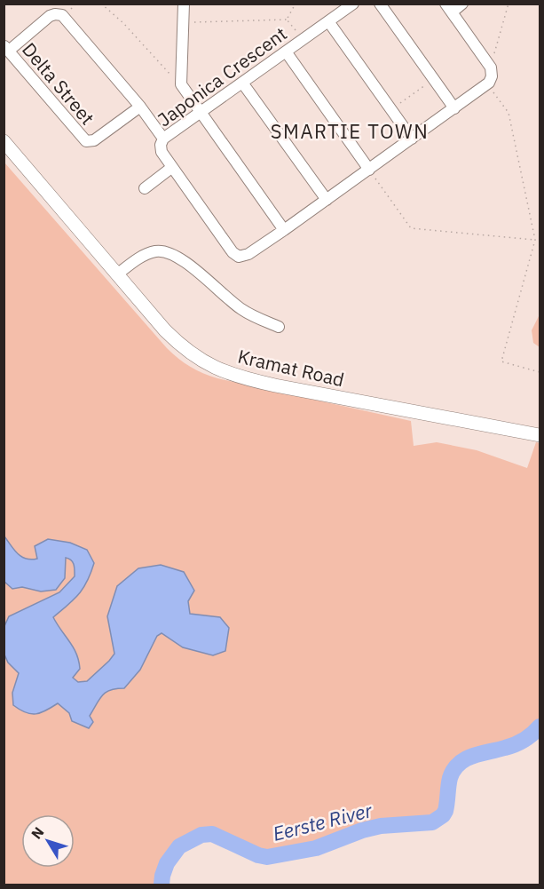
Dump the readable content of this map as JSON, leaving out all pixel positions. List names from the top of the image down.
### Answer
{
  "streets": {
    "street": ["Japonica Crescent", "Delta Street", "Kramat Road"]
  },
  "districts": ["SMARTIE TOWN"],
  "water": ["Eerste River"],
  "north": "top left"
}
